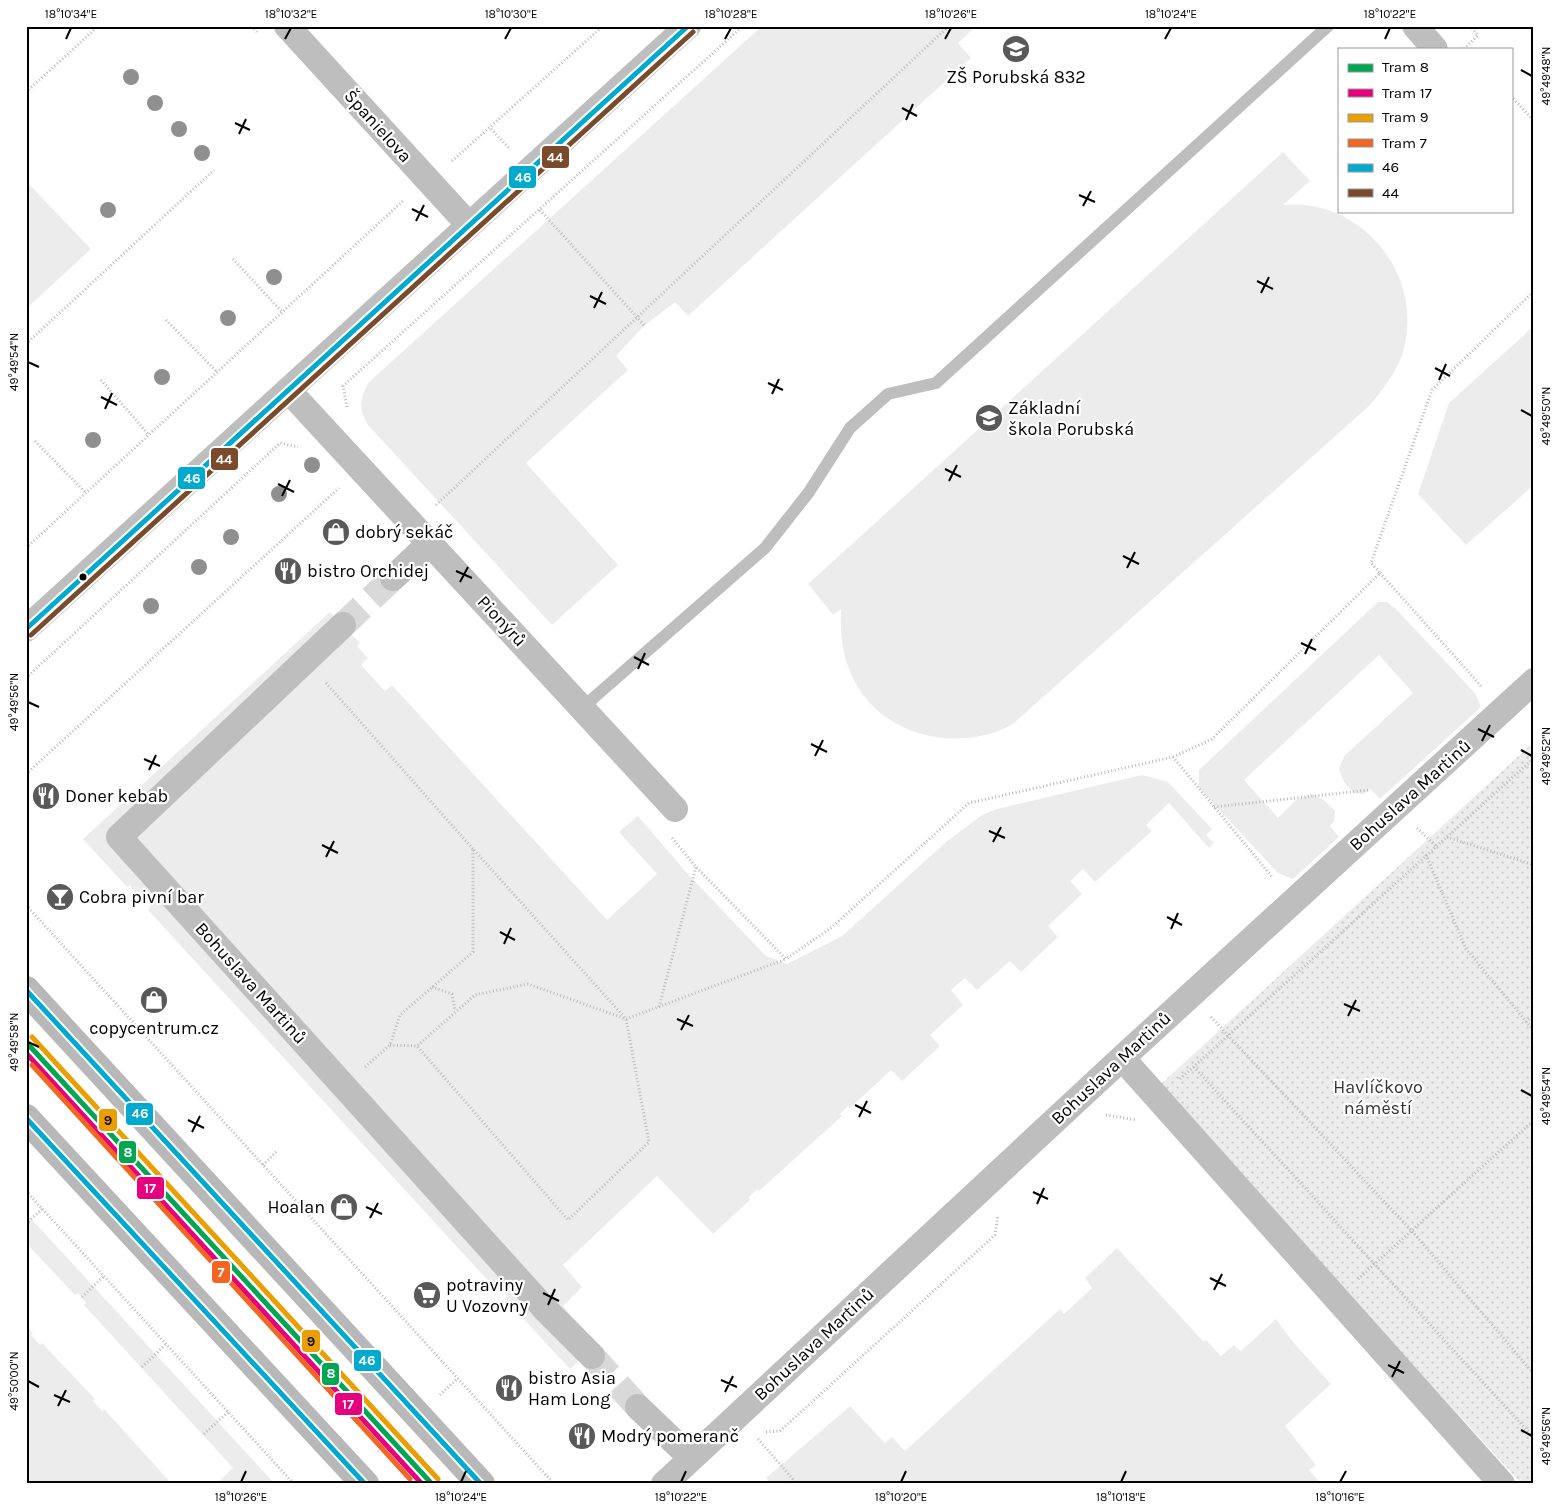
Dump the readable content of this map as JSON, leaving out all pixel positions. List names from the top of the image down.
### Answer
{
  "streets": {
    "street": ["Španielova", "Pionýrů", "Bohuslava Martinů"]
  },
  "parks": ["Havlíčkovo náměstí"],
  "places": {
    "school or university": ["ZŠ Porubská 832", "Základní škola Porubská"],
    "shop": ["dobrý sekáč", "copycentrum.cz", "Hoalan"],
    "restaurant": [
      "bistro Orchidej",
      "Doner kebab",
      "bistro Asia Ham Long",
      "Modrý pomeranč"
    ],
    "bar": ["Cobra pivní bar"],
    "supermarket": ["potraviny U Vozovny"]
  },
  "lines": [
    "transit line 46",
    "transit line 44",
    "tram line 9",
    "tram line 8",
    "tram line 17",
    "tram line 7"
  ],
  "legend": [
    "Tram 8",
    "Tram 17",
    "Tram 9",
    "Tram 7",
    "46",
    "44"
  ],
  "coordinates": [
    "18°10'34\"E",
    "18°10'32\"E",
    "18°10'30\"E",
    "18°10'28\"E",
    "18°10'26\"E",
    "18°10'24\"E",
    "18°10'22\"E",
    "49°49'48\"N",
    "49°49'54\"N",
    "49°49'50\"N",
    "49°49'56\"N",
    "49°49'52\"N",
    "49°49'58\"N",
    "49°50'00\"N",
    "18°10'20\"E",
    "18°10'18\"E",
    "18°10'16\"E"
  ]
}
